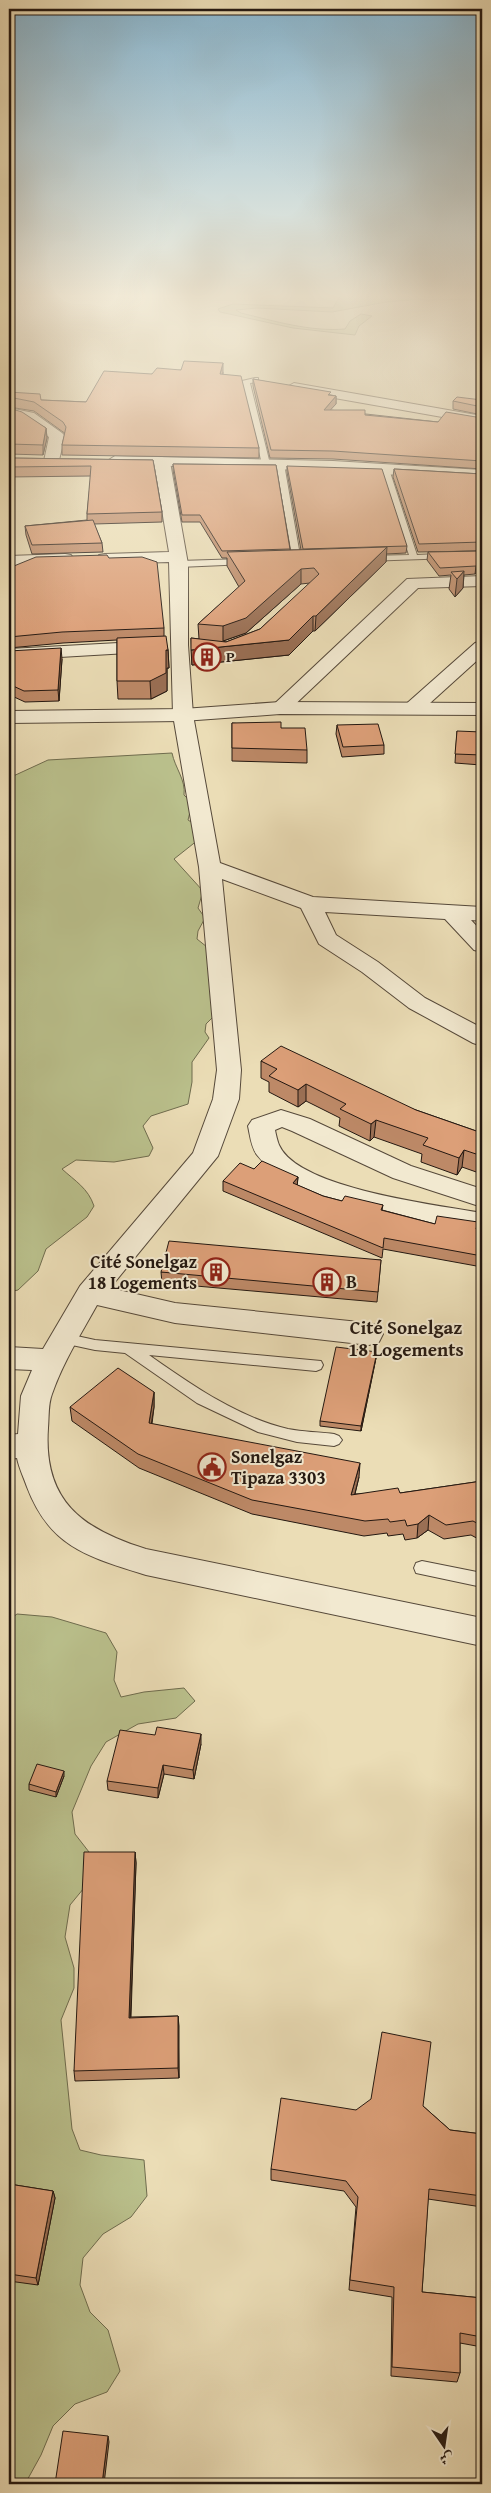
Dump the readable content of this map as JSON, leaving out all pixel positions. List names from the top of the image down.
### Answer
{
  "districts": ["Cité Sonelgaz 18 Logements"],
  "places": {
    "building": ["P", "Cité Sonelgaz 18 Logements", "B"],
    "public building": ["Sonelgaz Tipaza 3303"]
  },
  "north": "bottom"
}
